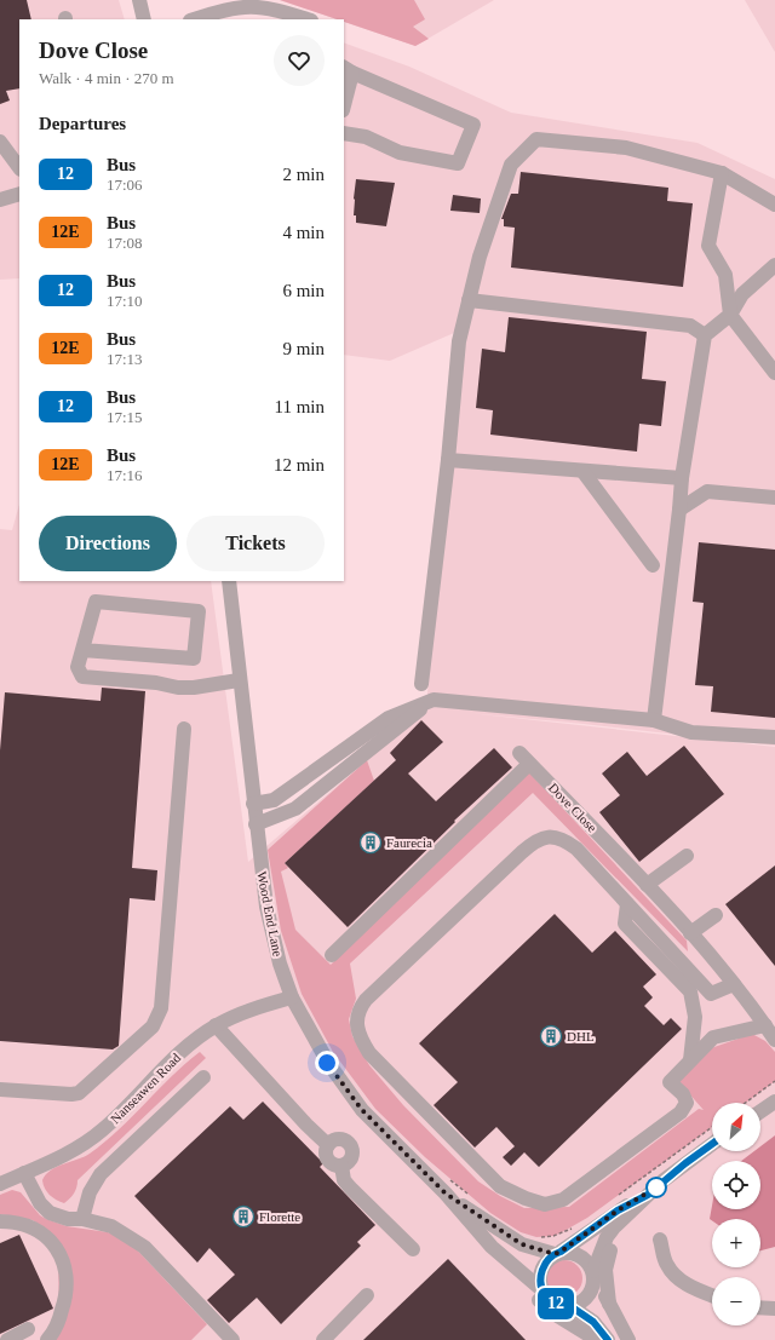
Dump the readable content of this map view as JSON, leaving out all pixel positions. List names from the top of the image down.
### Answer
{
  "streets": {
    "street": ["Dove Close", "Wood End Lane", "Nanseawen Road"]
  },
  "crossings": [
    ["Wood End Lane", "Nanseawen Road"]
  ],
  "places": {
    "building": ["Faurecia", "DHL", "Florette"]
  },
  "lines": ["bus line 12"],
  "north": "top right",
  "page": {
    "on_map": "12",
    "heading": [
      ["Dove Close", "Walk · 4 min · 270 m"],
      "Departures"
    ],
    "list": [
      {
        "mark": "12",
        "name": "Bus",
        "note": "17:06",
        "value": "2 min"
      },
      {
        "mark": "12E",
        "name": "Bus",
        "note": "17:08",
        "value": "4 min"
      },
      {
        "mark": "12",
        "name": "Bus",
        "note": "17:10",
        "value": "6 min"
      },
      {
        "mark": "12E",
        "name": "Bus",
        "note": "17:13",
        "value": "9 min"
      },
      {
        "mark": "12",
        "name": "Bus",
        "note": "17:15",
        "value": "11 min"
      },
      {
        "mark": "12E",
        "name": "Bus",
        "note": "17:16",
        "value": "12 min"
      }
    ],
    "buttons": ["Directions", "Tickets"],
    "map_buttons": ["+", "−"]
  }
}
